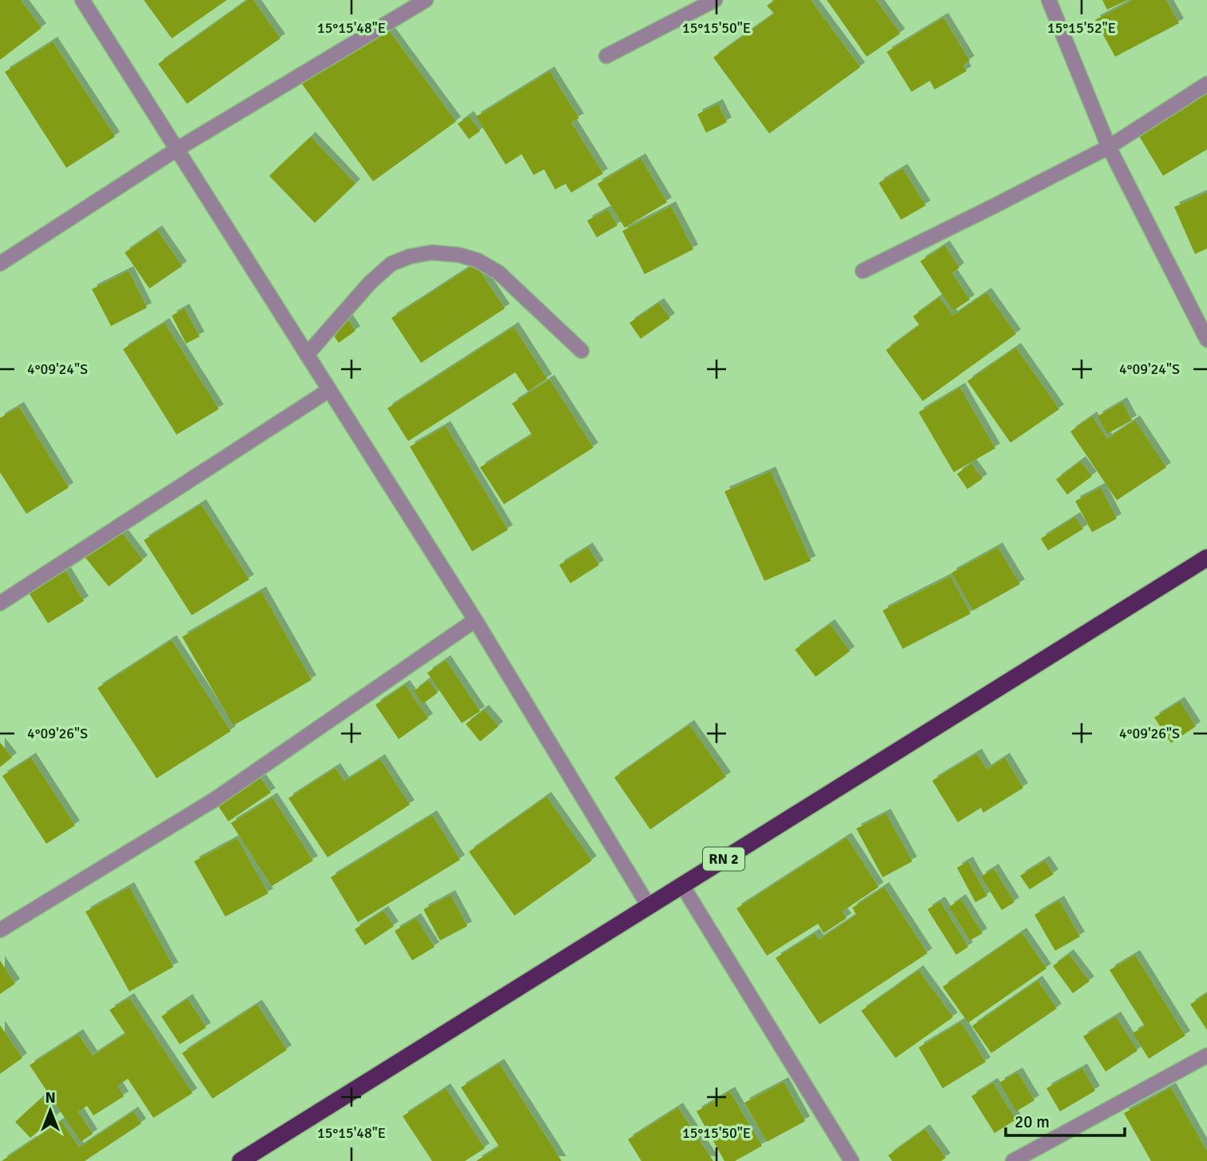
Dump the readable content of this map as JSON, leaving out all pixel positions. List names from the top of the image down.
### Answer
{
  "streets": {
    "highway": ["RN 2"]
  },
  "scale_bar": "20 m",
  "north": "top",
  "coordinates": [
    "15°15'48\"E",
    "15°15'50\"E",
    "15°15'52\"E",
    "4°09'24\"S",
    "4°09'26\"S"
  ]
}
